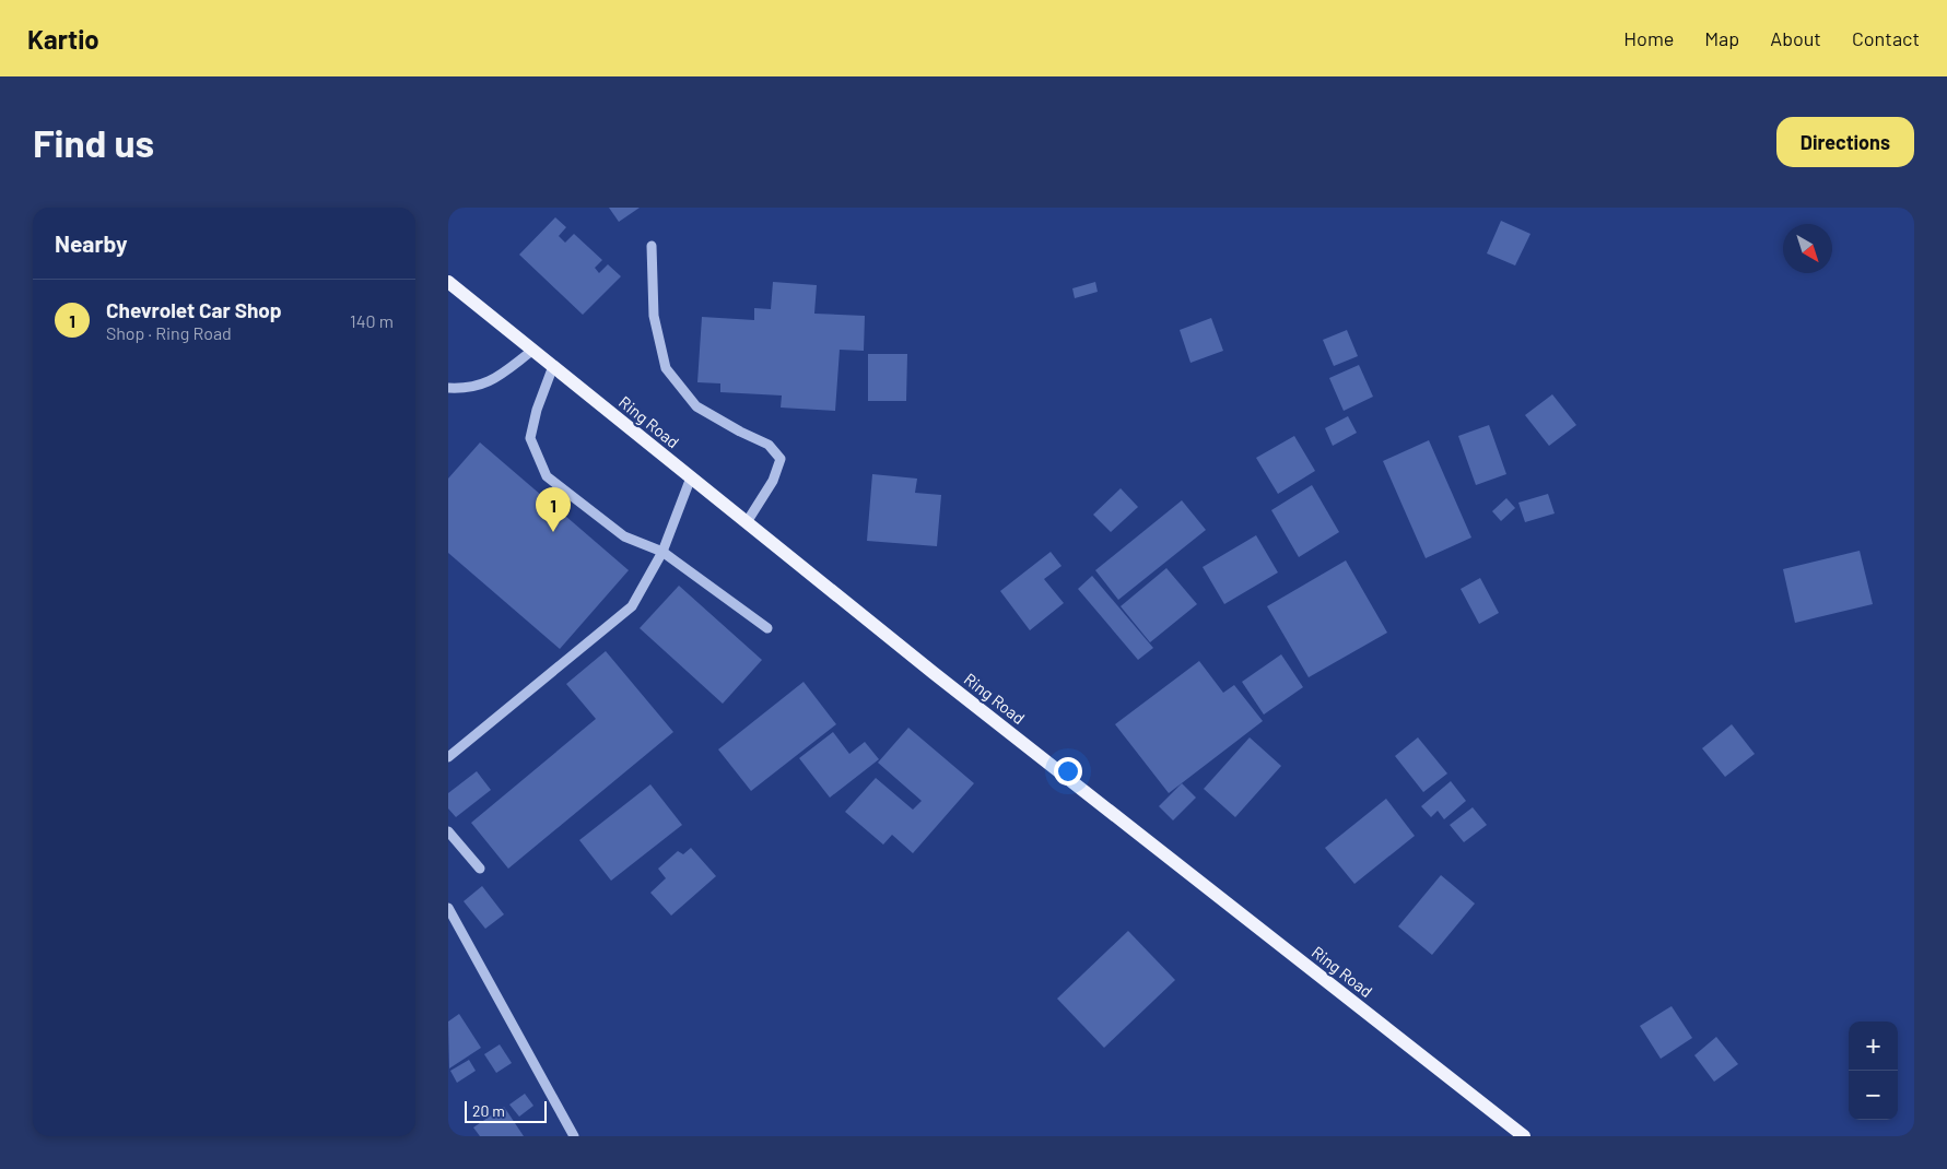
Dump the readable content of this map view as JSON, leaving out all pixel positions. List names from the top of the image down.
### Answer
{
  "streets": {
    "main road": ["Ring Road"]
  },
  "scale_bar": "20 m",
  "north": "bottom right",
  "page": {
    "header": "Kartio",
    "nav": [
      "Home",
      "Map",
      "About",
      "Contact"
    ],
    "buttons": "Directions",
    "title": "Find us",
    "heading": "Nearby",
    "list": [
      {
        "mark": "1",
        "name": "Chevrolet Car Shop",
        "note": "Shop · Ring Road",
        "value": "140 m"
      }
    ],
    "pins": "1",
    "map_buttons": ["+", "−"],
    "scale": "20 m"
  }
}
